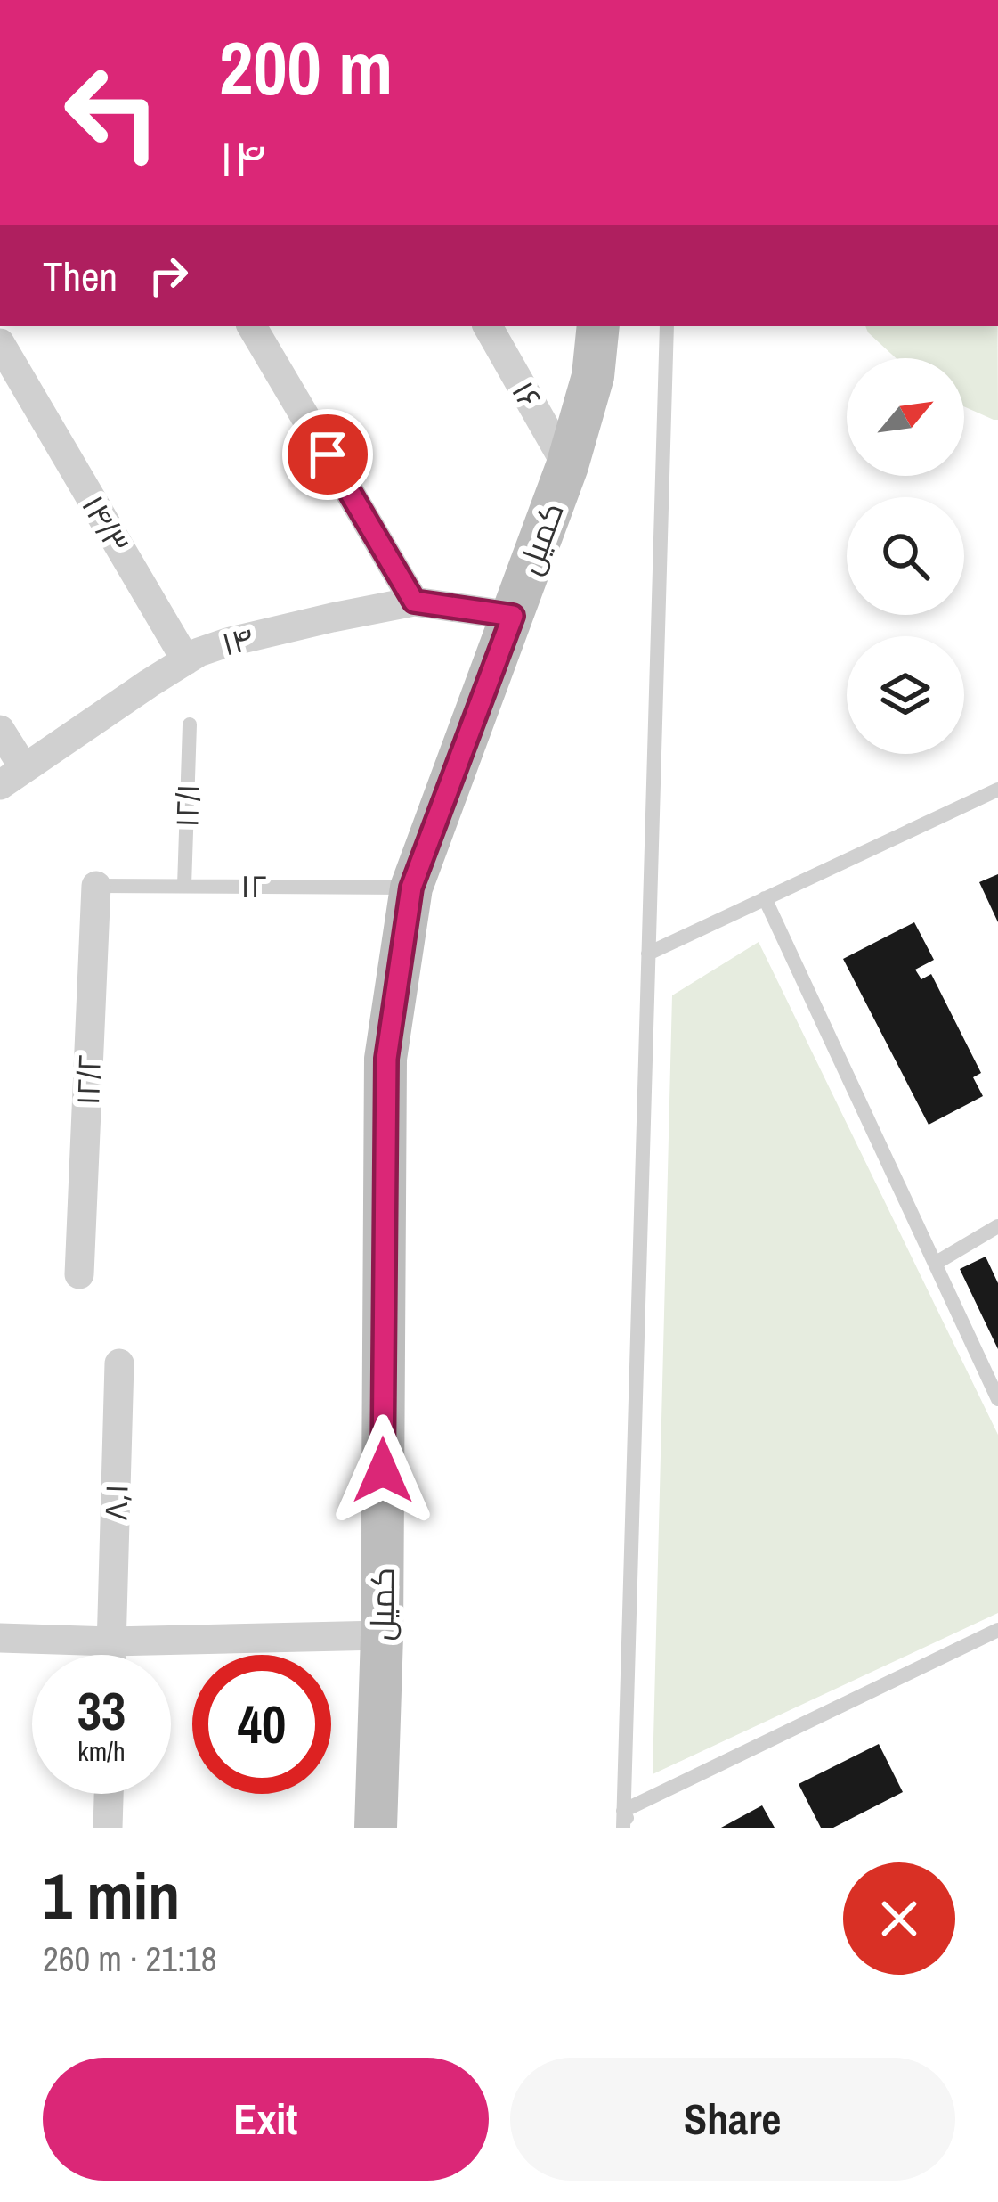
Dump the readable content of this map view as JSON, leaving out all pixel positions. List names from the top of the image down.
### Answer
{
  "streets": {
    "street": [
      "۱۶",
      "۱۴/۳",
      "کمیل",
      "۱۴",
      "۱۲/۲",
      "۸٫۱"
    ],
    "lane": ["۱۲/۱", "۱۲"]
  },
  "crossings": [
    ["۱۶", "کمیل"],
    ["۱۴/۳", "۱۴"],
    ["کمیل", "۱۴"],
    ["کمیل", "۱۲"],
    ["۱۲/۱", "۱۲"],
    ["۱۲", "۱۲/۲"]
  ],
  "north": "top right",
  "page": {
    "turn": ["200 m", "۱۴"],
    "then": "Then",
    "speed": "33 km/h",
    "limit": "40",
    "heading": ["1 min", "260 m · 21:18"],
    "buttons": ["Exit", "Share"]
  }
}
